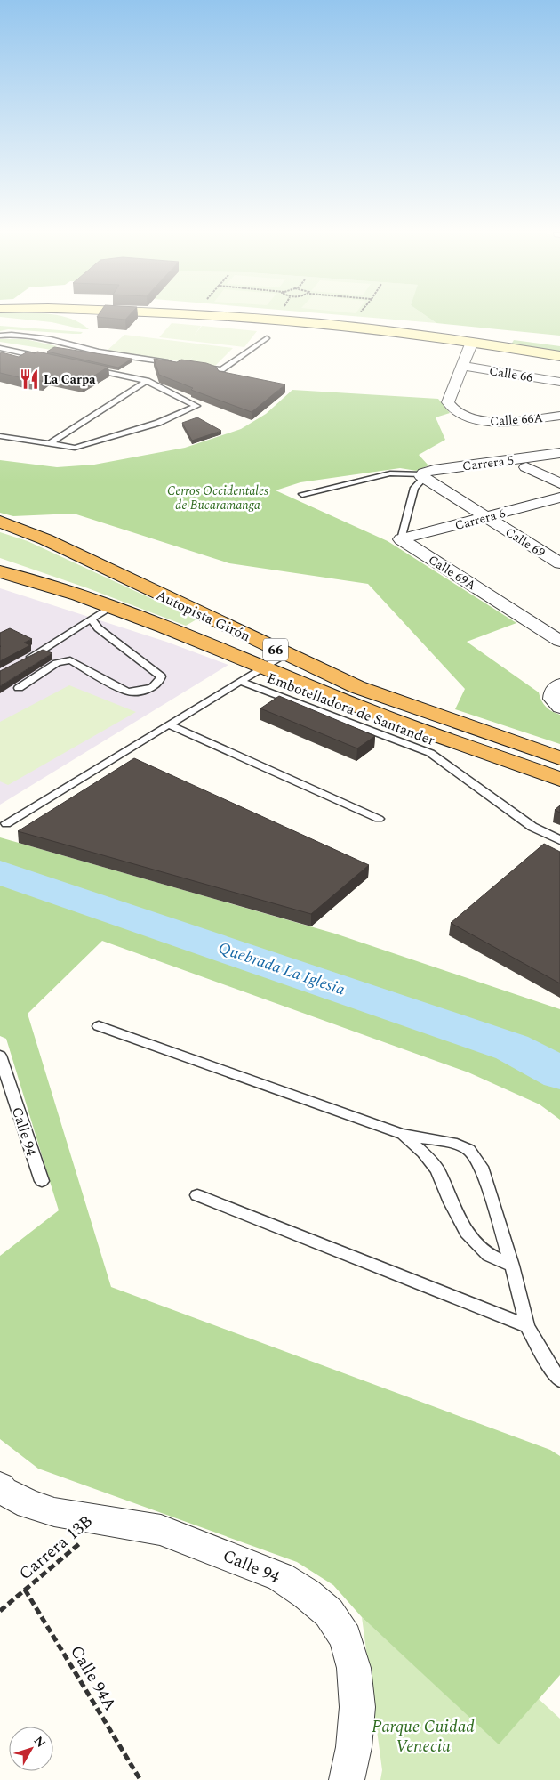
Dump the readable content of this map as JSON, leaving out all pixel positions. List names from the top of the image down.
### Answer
{
  "streets": {
    "highway": ["Autopista Girón", "66"],
    "street": [
      "Calle 66",
      "Calle 66A",
      "Carrera 5",
      "Carrera 6",
      "Calle 69",
      "Calle 69A",
      "Calle 94"
    ],
    "lane": ["Embotelladora de Santander"],
    "path": ["Carrera 13B", "Calle 94A"]
  },
  "crossings": [
    ["Calle 66", "Calle 66A"],
    ["Carrera 5", "Calle 69"],
    ["Carrera 6", "Calle 69"],
    ["Carrera 6", "Calle 69A"],
    ["Calle 94", "Carrera 13B"],
    ["Carrera 13B", "Calle 94A"]
  ],
  "water": ["Quebrada La Iglesia"],
  "parks": ["Cerros Occidentales de Bucaramanga", "Parque Cuidad Venecia"],
  "places": {
    "restaurant": ["La Carpa"]
  },
  "north": "top right"
}
